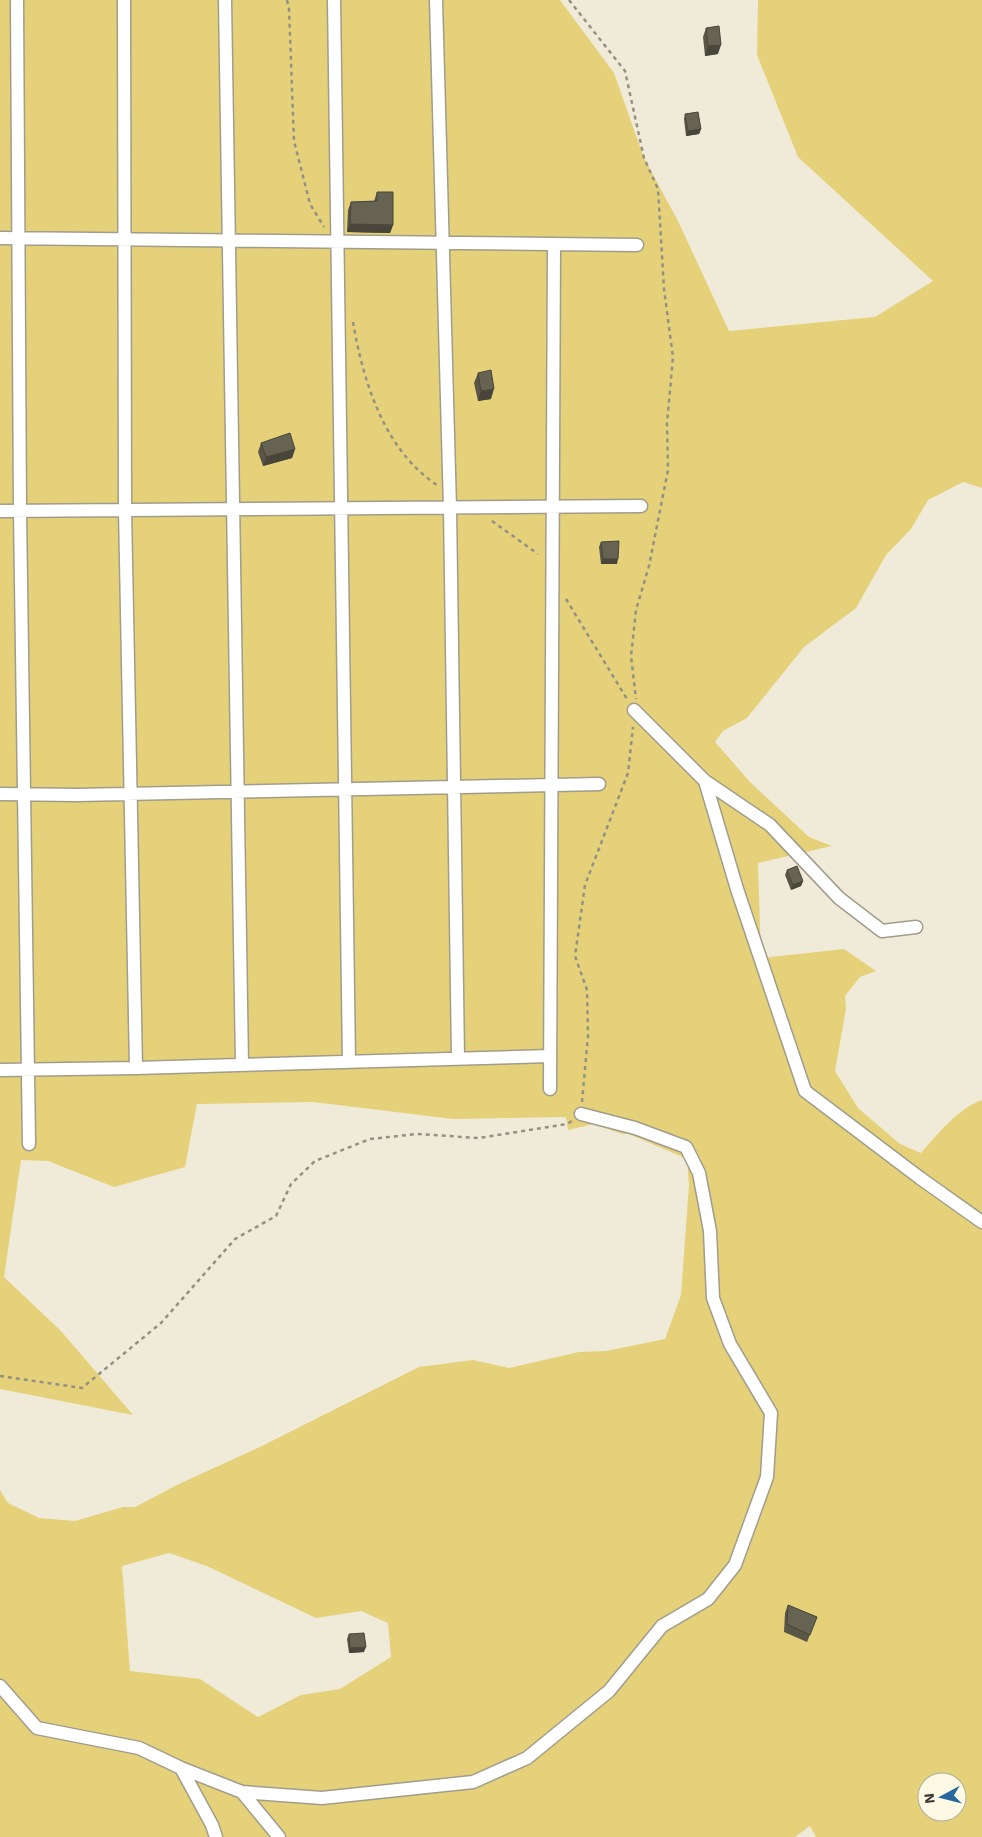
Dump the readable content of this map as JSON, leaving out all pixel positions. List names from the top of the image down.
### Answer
{
  "north": "left"
}
